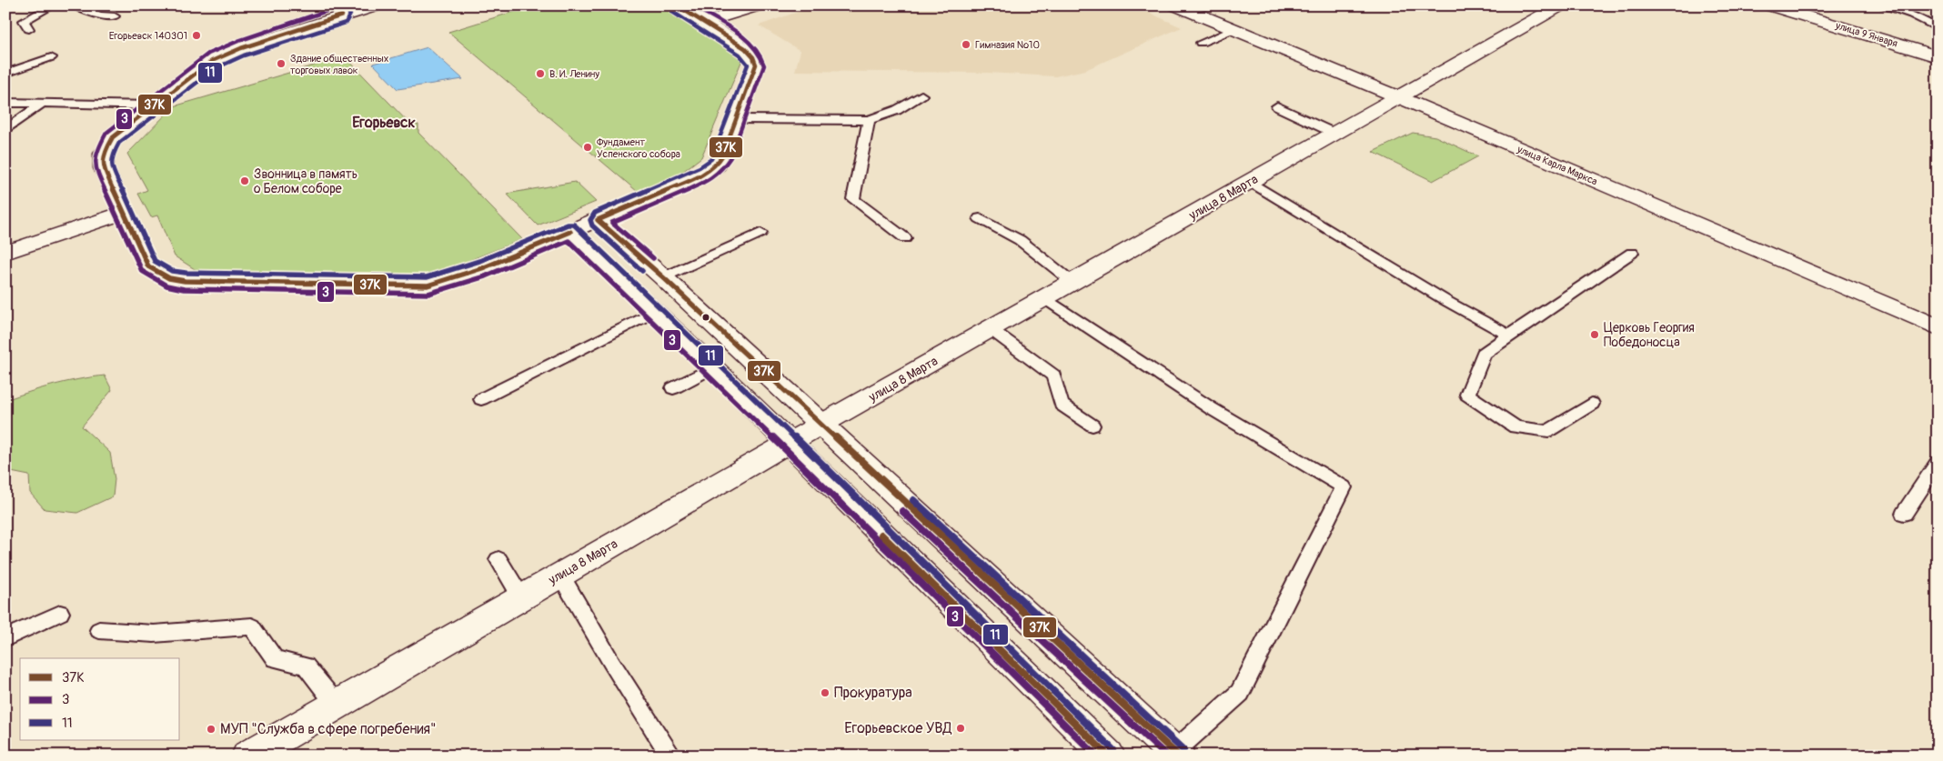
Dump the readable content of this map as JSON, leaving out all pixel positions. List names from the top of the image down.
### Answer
{
  "streets": {
    "main road": ["улица 9 Января", "улица Карла Маркса", "улица 8 Марта"]
  },
  "crossings": [
    ["улица Карла Маркса", "улица 8 Марта"]
  ],
  "districts": ["Егорьевск"],
  "places": [
    "Егорьевск 140301",
    "Гимназия №10",
    "Здание общественных торговых лавок",
    "В. И. Ленину",
    "Фундамент Успенского собора",
    "Звонница в память о Белом соборе",
    "Церковь Георгия Победоносца",
    "Прокуратура",
    "Егорьевское УВД",
    "МУП \"Служба в сфере погребения\""
  ],
  "lines": ["transit line 37К", "transit line 3", "transit line 11"],
  "legend": ["37К", "3", "11"]
}
